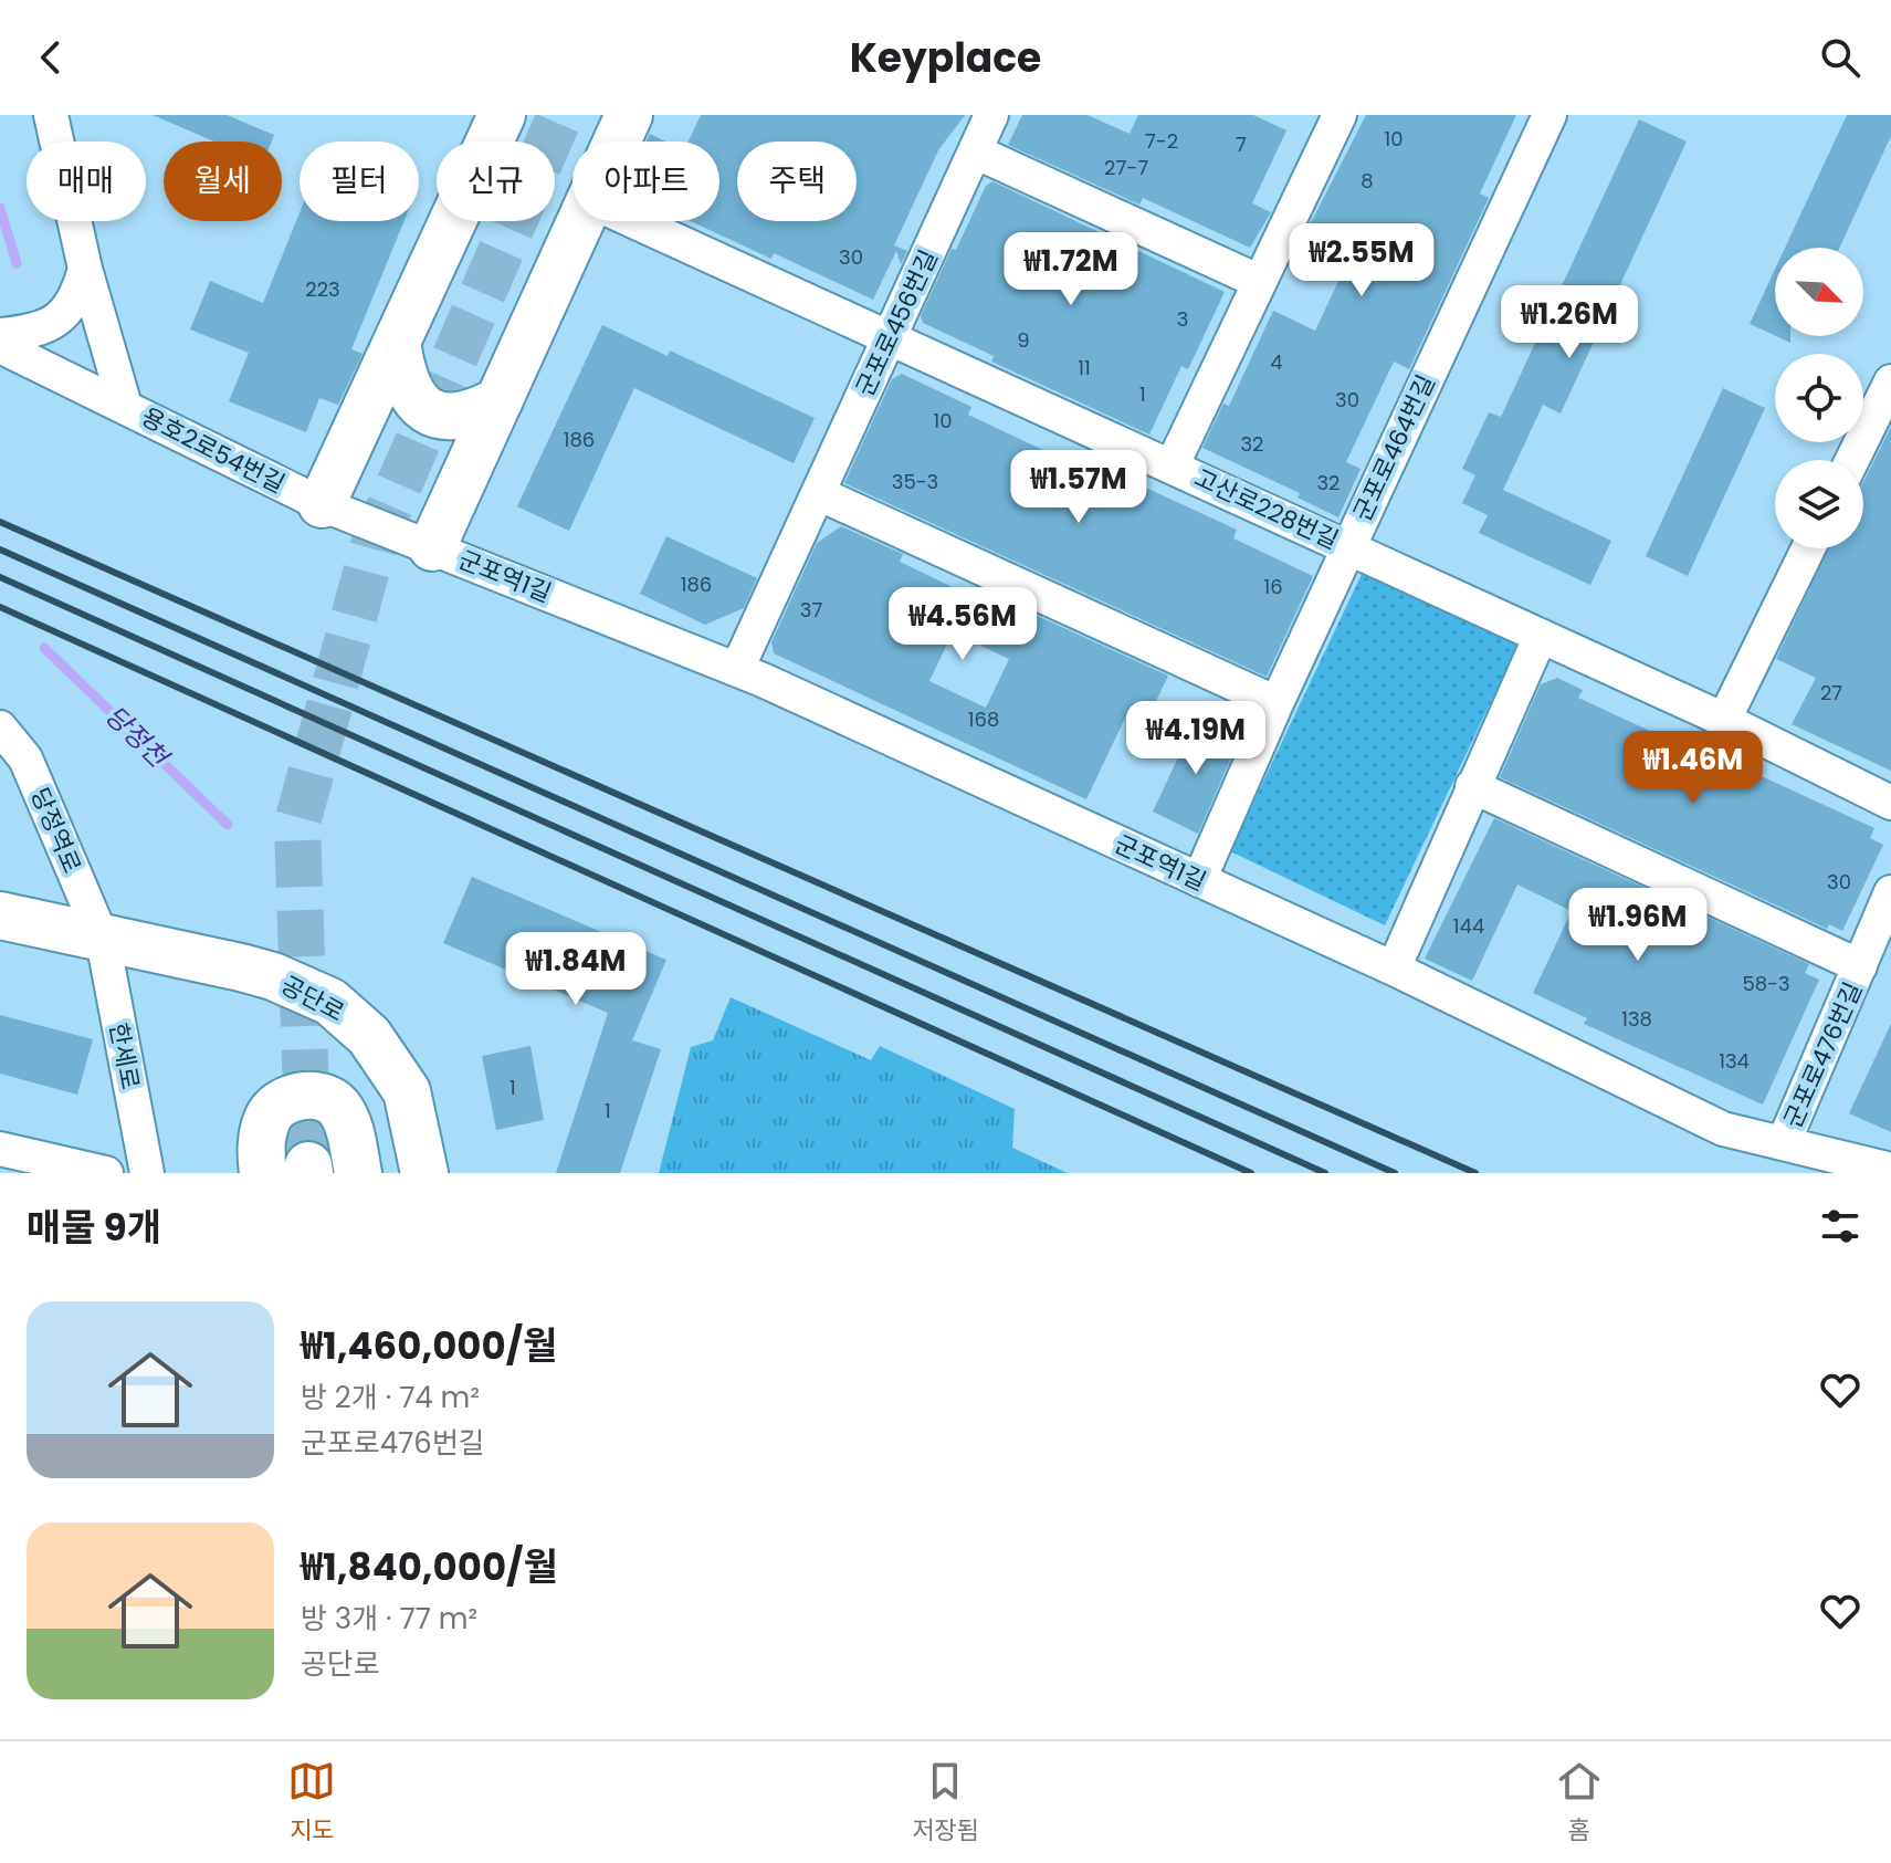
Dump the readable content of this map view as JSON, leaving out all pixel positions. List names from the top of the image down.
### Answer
{
  "streets": {
    "street": [
      "군포로456번길",
      "군포로464번길",
      "용호2로54번길",
      "고산로228번길",
      "군포역1길",
      "당정역로",
      "공단로",
      "군포로476번길",
      "한세로"
    ]
  },
  "crossings": [
    ["군포로456번길", "고산로228번길"],
    ["군포로456번길", "군포역1길"],
    ["군포로464번길", "고산로228번길"],
    ["군포로464번길", "군포역1길"],
    ["용호2로54번길", "군포역1길"],
    ["군포역1길", "군포로476번길"],
    ["당정역로", "공단로"],
    ["당정역로", "한세로"],
    ["공단로", "한세로"]
  ],
  "water": ["당정천"],
  "house_numbers": [
    "10",
    "7-2",
    "7",
    "27-7",
    "8",
    "30",
    "223",
    "3",
    "9",
    "4",
    "11",
    "1",
    "30",
    "10",
    "186",
    "32",
    "35-3",
    "32",
    "186",
    "16",
    "37",
    "27",
    "168",
    "30",
    "144",
    "58-3",
    "138",
    "134",
    "1",
    "1"
  ],
  "north": "bottom right",
  "page": {
    "header": "Keyplace",
    "chip": [
      "매매",
      "월세",
      "필터",
      "신규",
      "아파트",
      "주택"
    ],
    "price": [
      "₩2.55M",
      "₩1.72M",
      "₩1.26M",
      "₩1.57M",
      "₩4.56M",
      "₩4.19M",
      "₩1.46M",
      "₩1.96M",
      "₩1.84M"
    ],
    "heading": "매물 9개",
    "list": [
      {
        "name": "₩1,460,000/월",
        "note": "방 2개 · 74 m² · 군포로476번길"
      },
      {
        "name": "₩1,840,000/월",
        "note": "방 3개 · 77 m² · 공단로"
      }
    ],
    "tabs": ["지도", "저장됨", "홈"]
  }
}
